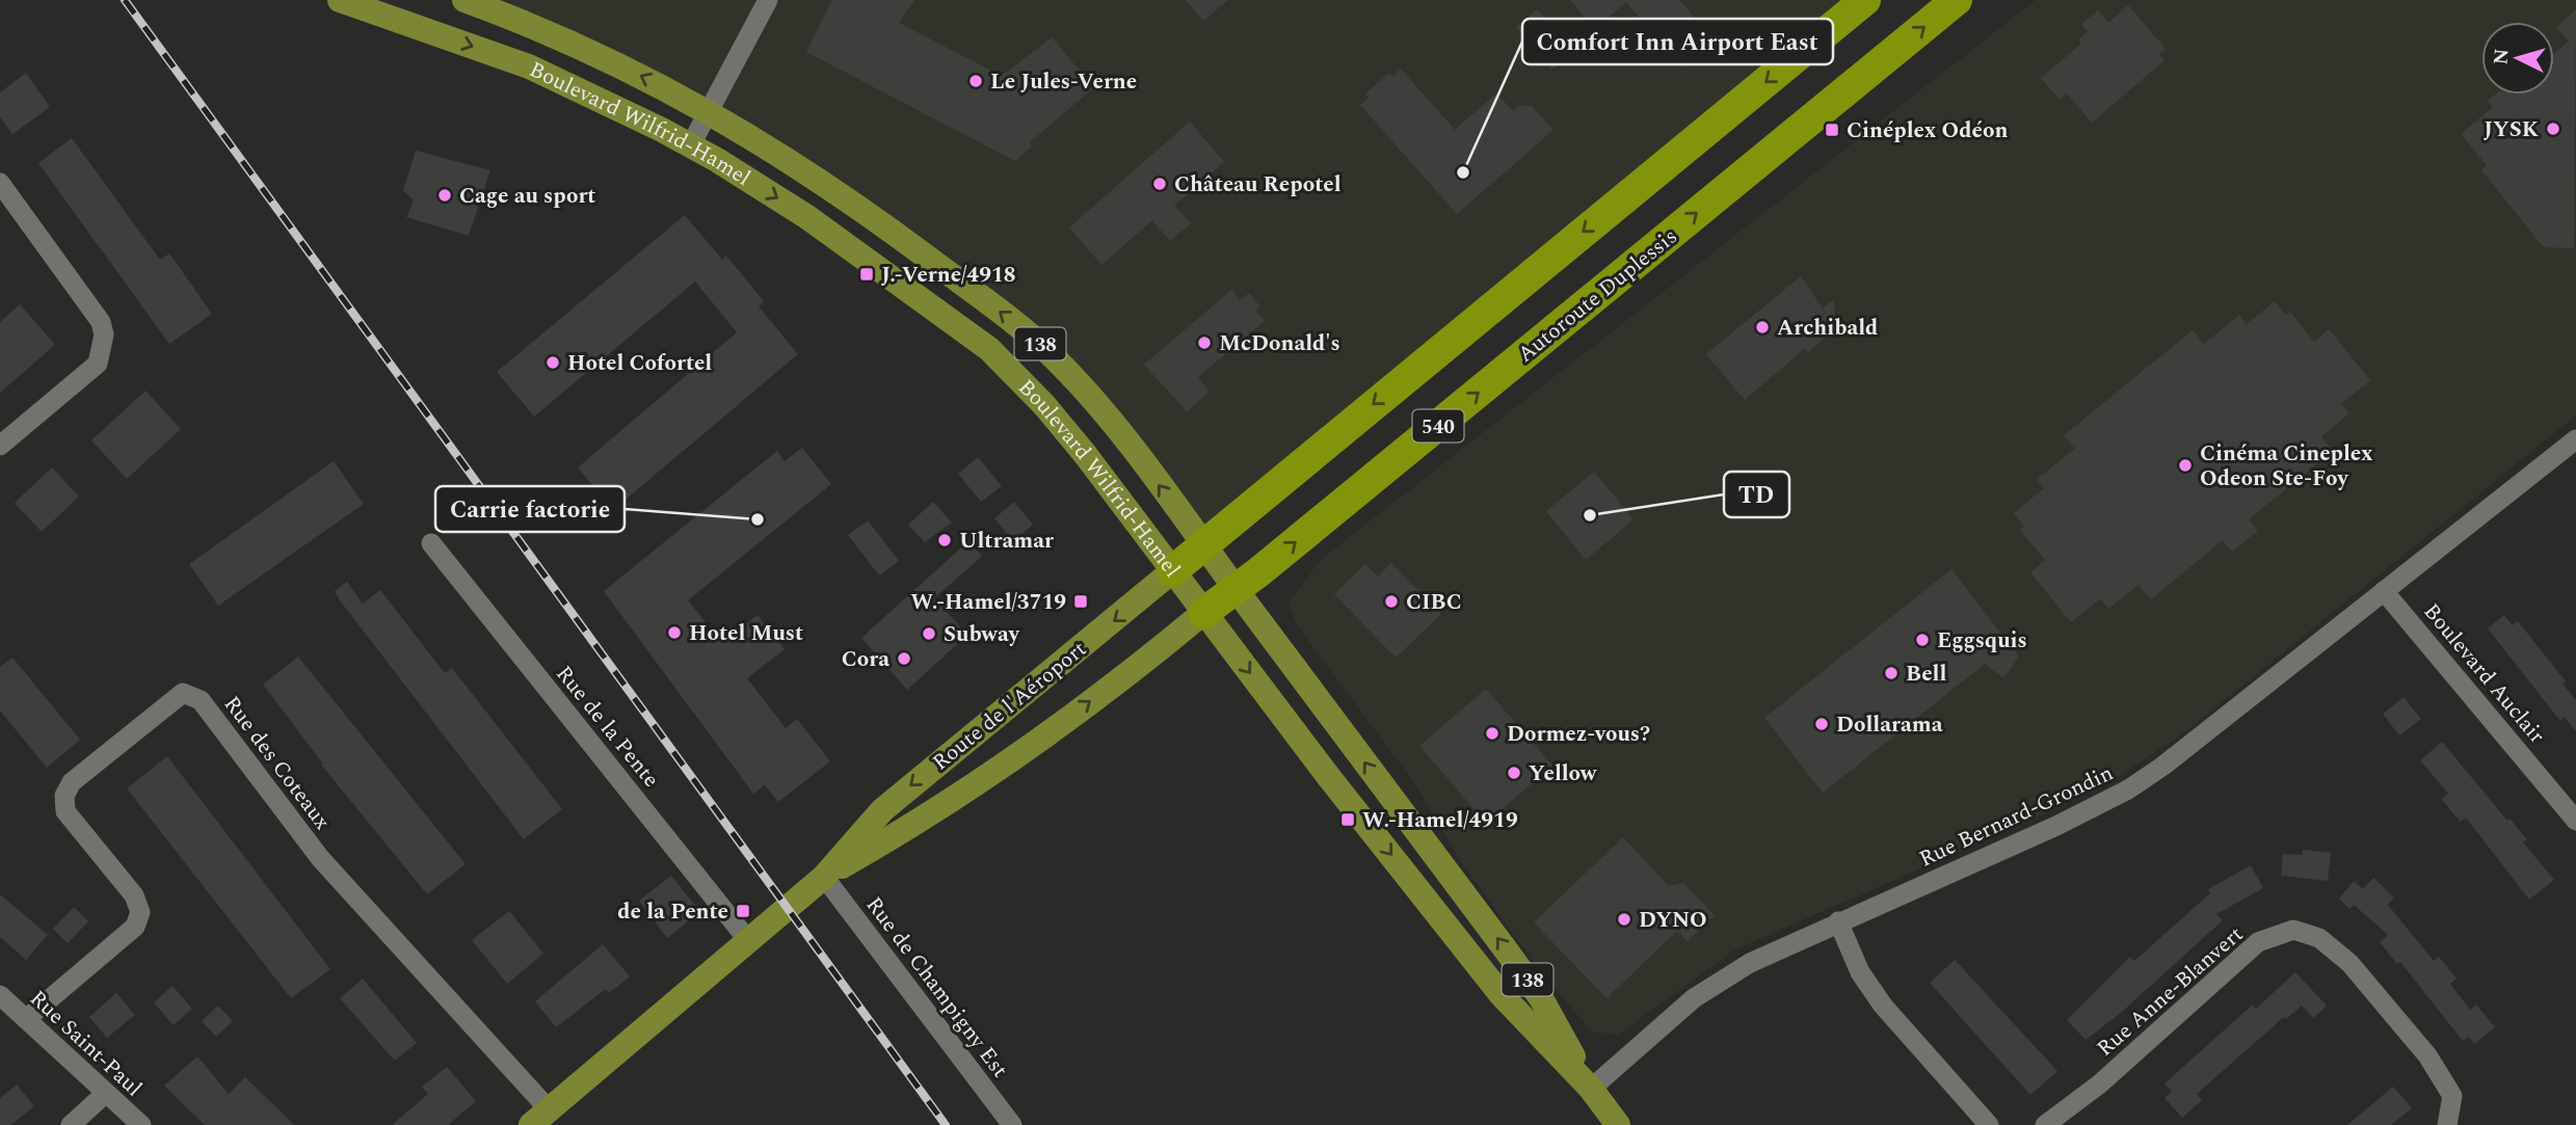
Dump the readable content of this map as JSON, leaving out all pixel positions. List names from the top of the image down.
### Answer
{
  "streets": {
    "highway": ["Autoroute Duplessis", "540", "Route de l'Aéroport"],
    "main road": ["Boulevard Wilfrid-Hamel", "138"],
    "street": [
      "Boulevard Auclair",
      "Rue de la Pente",
      "Rue des Coteaux",
      "Rue Bernard-Grondin",
      "Rue de Champigny Est",
      "Rue Anne-Blanvert",
      "Rue Saint-Paul"
    ]
  },
  "crossings": [
    ["Boulevard Wilfrid-Hamel", "Autoroute Duplessis"],
    ["Boulevard Wilfrid-Hamel", "540"],
    ["Boulevard Wilfrid-Hamel", "Route de l'Aéroport"],
    ["Boulevard Wilfrid-Hamel", "Rue Bernard-Grondin"],
    ["Autoroute Duplessis", "Route de l'Aéroport"],
    ["540", "Route de l'Aéroport"],
    ["Boulevard Auclair", "Rue Bernard-Grondin"],
    ["Route de l'Aéroport", "Rue de la Pente"],
    ["Route de l'Aéroport", "Rue des Coteaux"],
    ["Route de l'Aéroport", "Rue de Champigny Est"],
    ["Rue des Coteaux", "Rue Saint-Paul"]
  ],
  "places": {
    "other": [
      "Le Jules-Verne",
      "JYSK",
      "Comfort Inn Airport East",
      "Château Repotel",
      "Cage au sport",
      "Archibald",
      "McDonald's",
      "Hotel Cofortel",
      "Cinéma Cineplex Odeon Ste-Foy",
      "TD",
      "Carrie factorie",
      "Ultramar",
      "CIBC",
      "Hotel Must",
      "Subway",
      "Eggsquis",
      "Cora",
      "Bell",
      "Dollarama",
      "Dormez-vous?",
      "Yellow",
      "DYNO"
    ],
    "transit": [
      "Cinéplex Odéon",
      "J.-Verne/4918",
      "W.-Hamel/3719",
      "W.-Hamel/4919",
      "de la Pente"
    ]
  },
  "north": "left"
}
